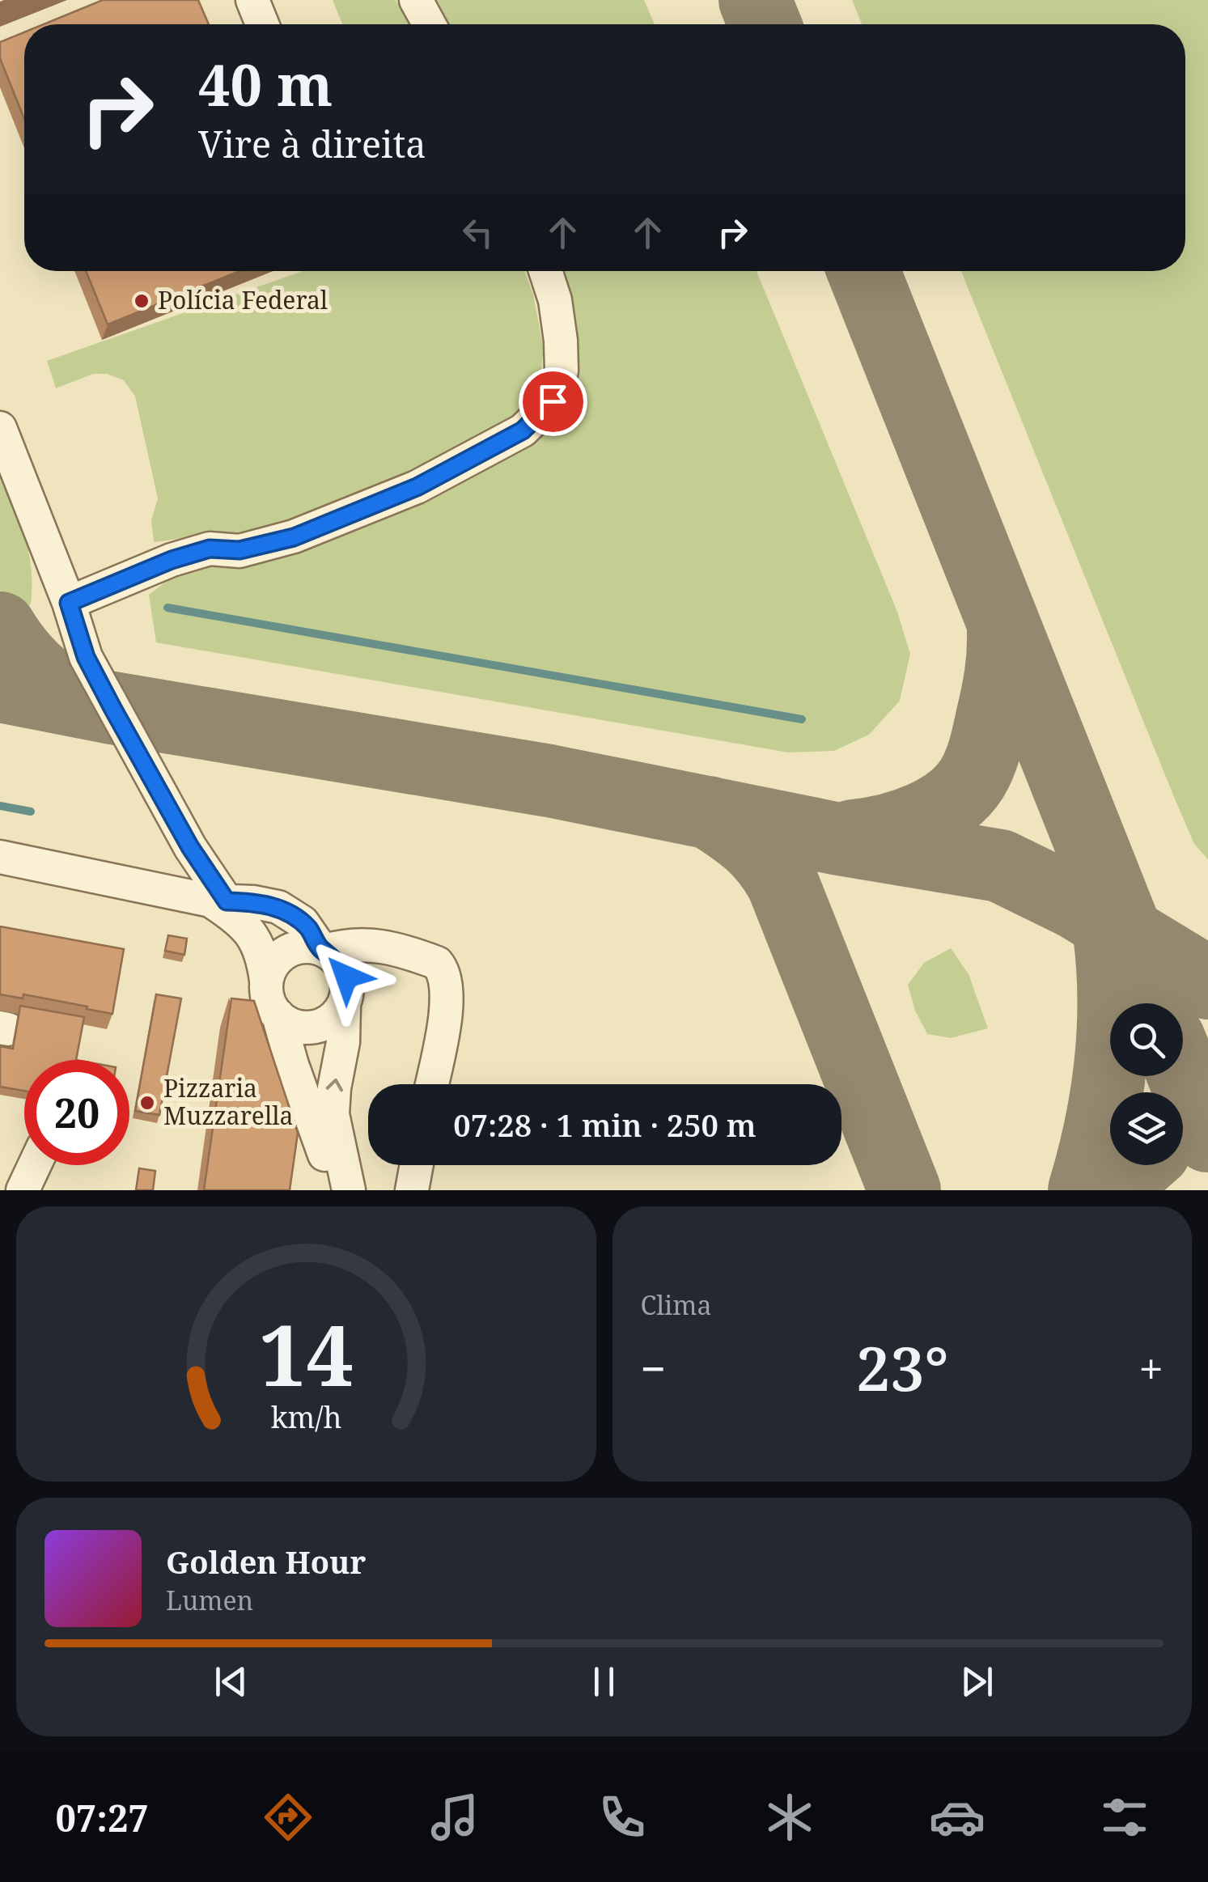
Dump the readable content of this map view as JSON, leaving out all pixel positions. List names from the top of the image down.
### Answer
{
  "places": ["Polícia Federal", "Pizzaria Muzzarella"],
  "page": {
    "turn": ["40 m", "Vire à direita"],
    "limit": "20",
    "trip": "07:28 · 1 min · 250 m",
    "tile": "Clima",
    "heat": ["−", "23°", "+"],
    "song": ["Golden Hour", "Lumen"],
    "tabs": "07:27",
    "gauge": ["14", "km/h"]
  }
}
